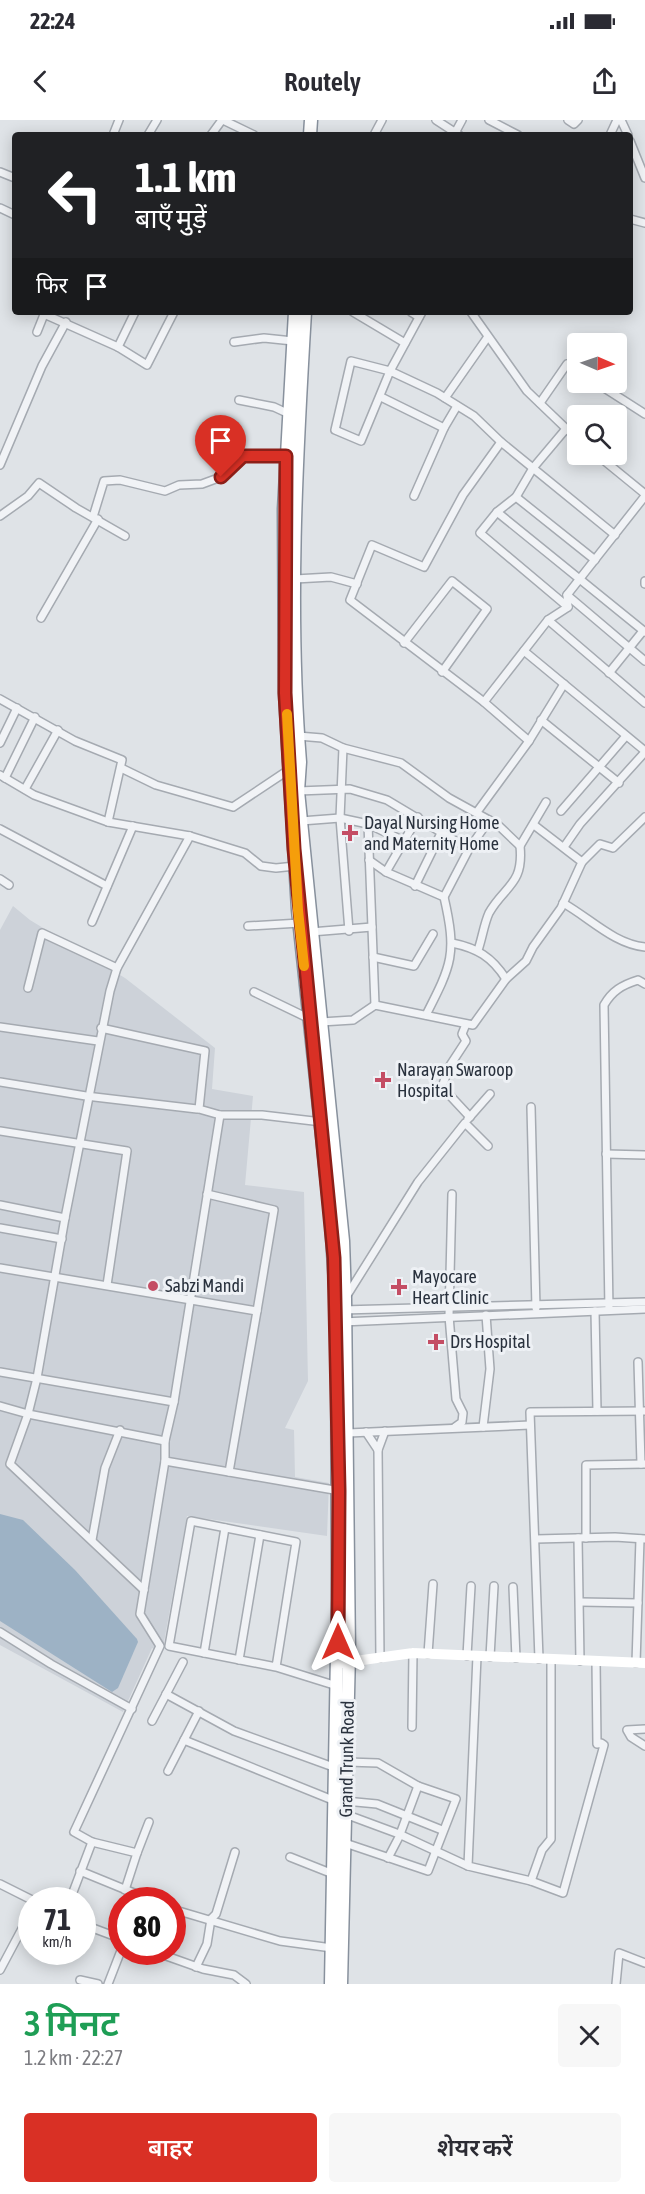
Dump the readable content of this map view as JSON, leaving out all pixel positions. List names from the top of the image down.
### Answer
{
  "streets": {
    "highway": ["Grand Trunk Road"]
  },
  "places": {
    "health": [
      "Dayal Nursing Home and Maternity Home",
      "Narayan Swaroop Hospital",
      "Mayocare Heart Clinic",
      "Drs Hospital"
    ],
    "other": ["Sabzi Mandi"]
  },
  "north": "right",
  "page": {
    "status": "22:24",
    "header": "Routely",
    "turn": ["1.1 km", "बाएँ मुड़ें"],
    "then": "फिर",
    "speed": "71 km/h",
    "limit": "80",
    "heading": ["3 मिनट", "1.2 km · 22:27"],
    "buttons": ["बाहर", "शेयर करें"]
  }
}
